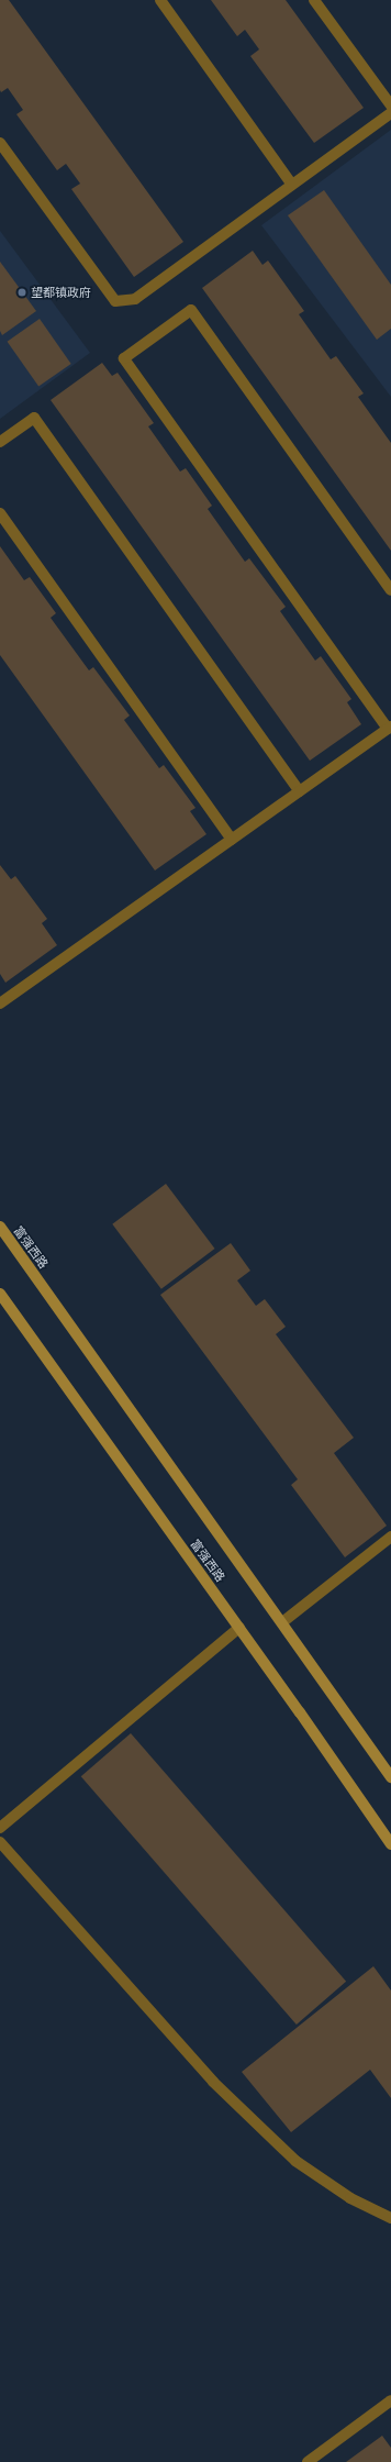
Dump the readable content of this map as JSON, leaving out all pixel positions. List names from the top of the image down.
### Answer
{
  "streets": {
    "main road": ["富强西路"]
  },
  "places": ["望都镇政府"]
}
